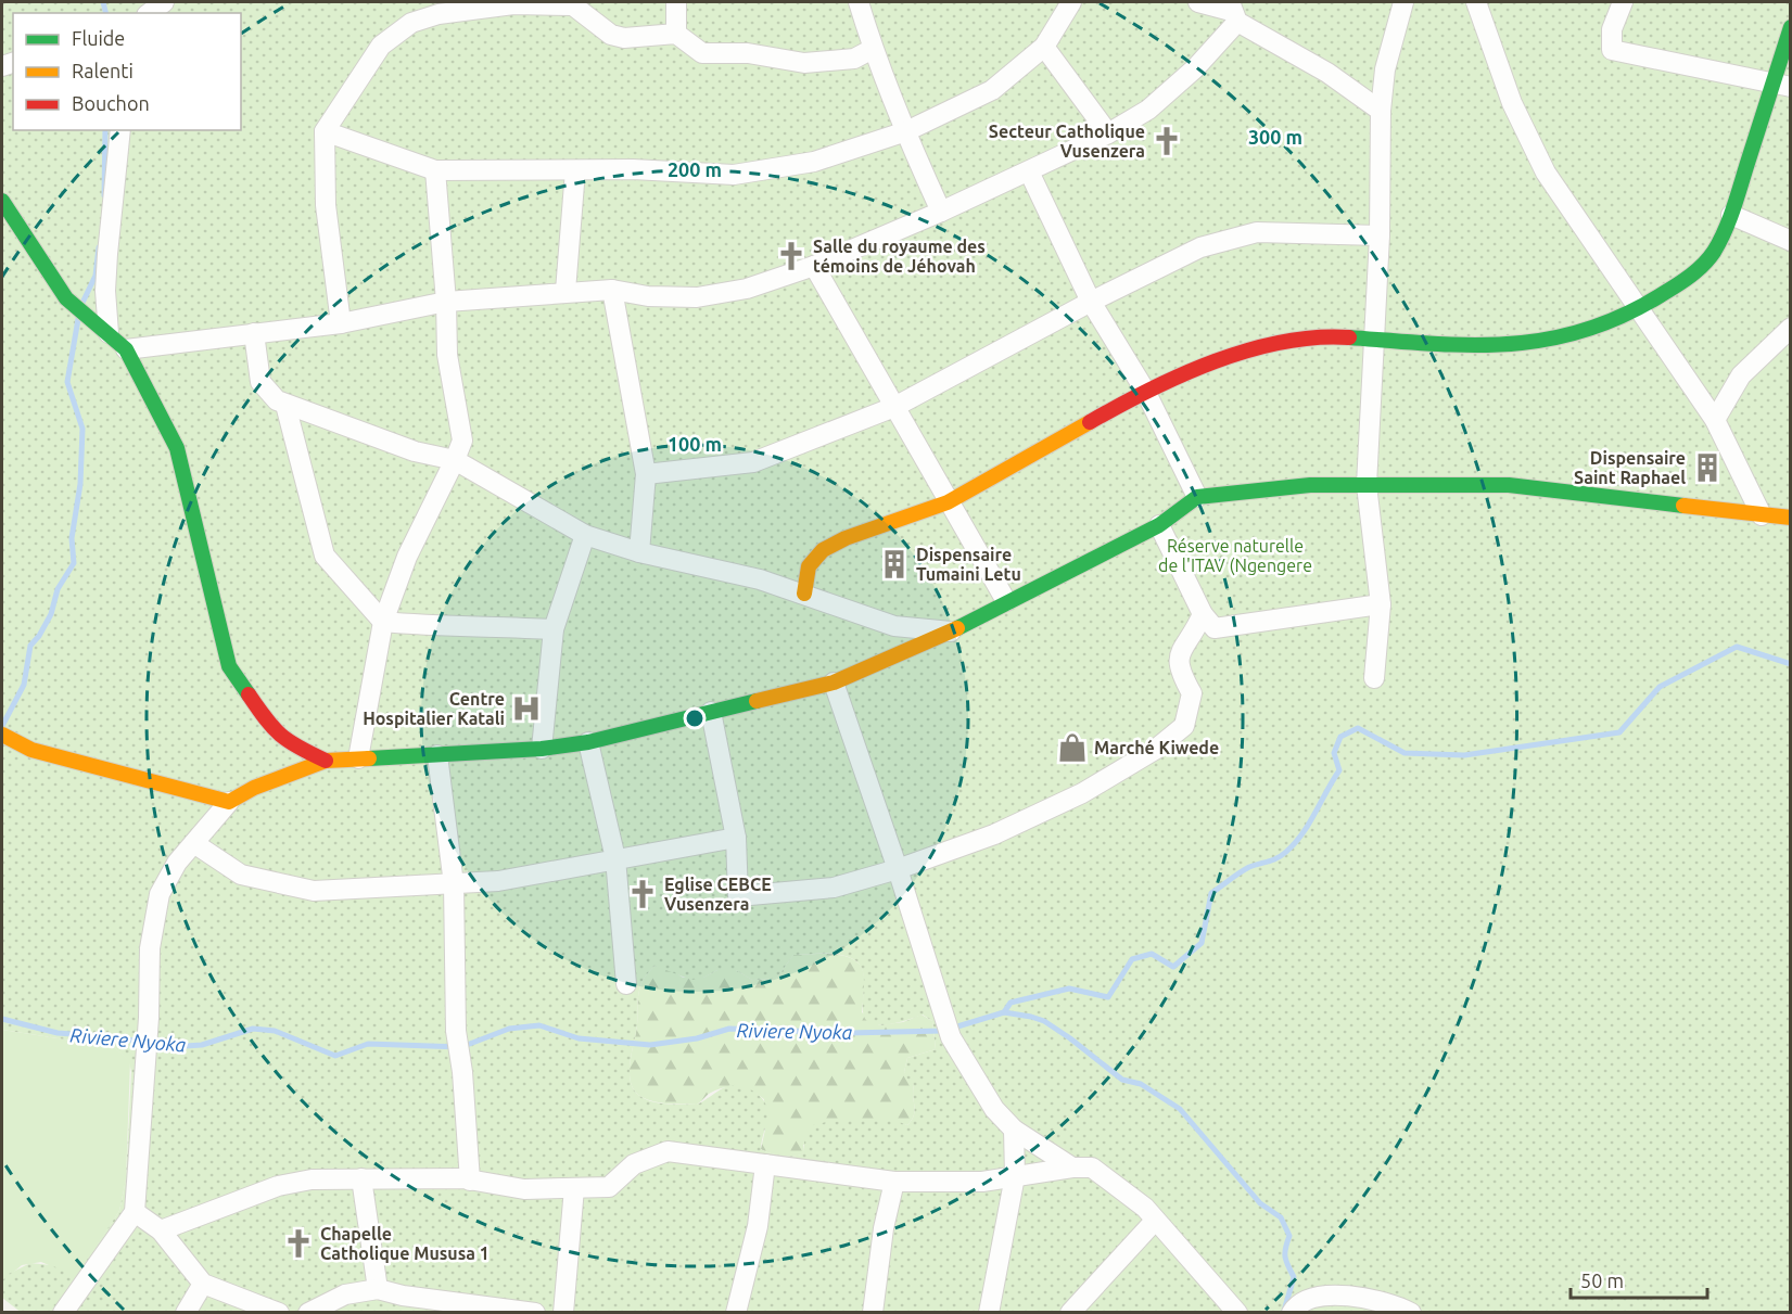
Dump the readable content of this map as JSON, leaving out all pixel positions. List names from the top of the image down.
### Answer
{
  "water": ["Riviere Nyoka"],
  "parks": ["Réserve naturelle de l'ITAV (Ngengere"],
  "places": {
    "church": [
      "Secteur Catholique Vusenzera",
      "Salle du royaume des témoins de Jéhovah",
      "Eglise CEBCE Vusenzera",
      "Chapelle Catholique Mususa 1"
    ],
    "building": ["Dispensaire Saint Raphael", "Dispensaire Tumaini Letu"],
    "hospital": ["Centre Hospitalier Katali"],
    "shop": ["Marché Kiwede"]
  },
  "legend": ["Fluide", "Ralenti", "Bouchon"],
  "scale_bar": "50 m",
  "rings": ["300 m", "200 m", "100 m"]
}
